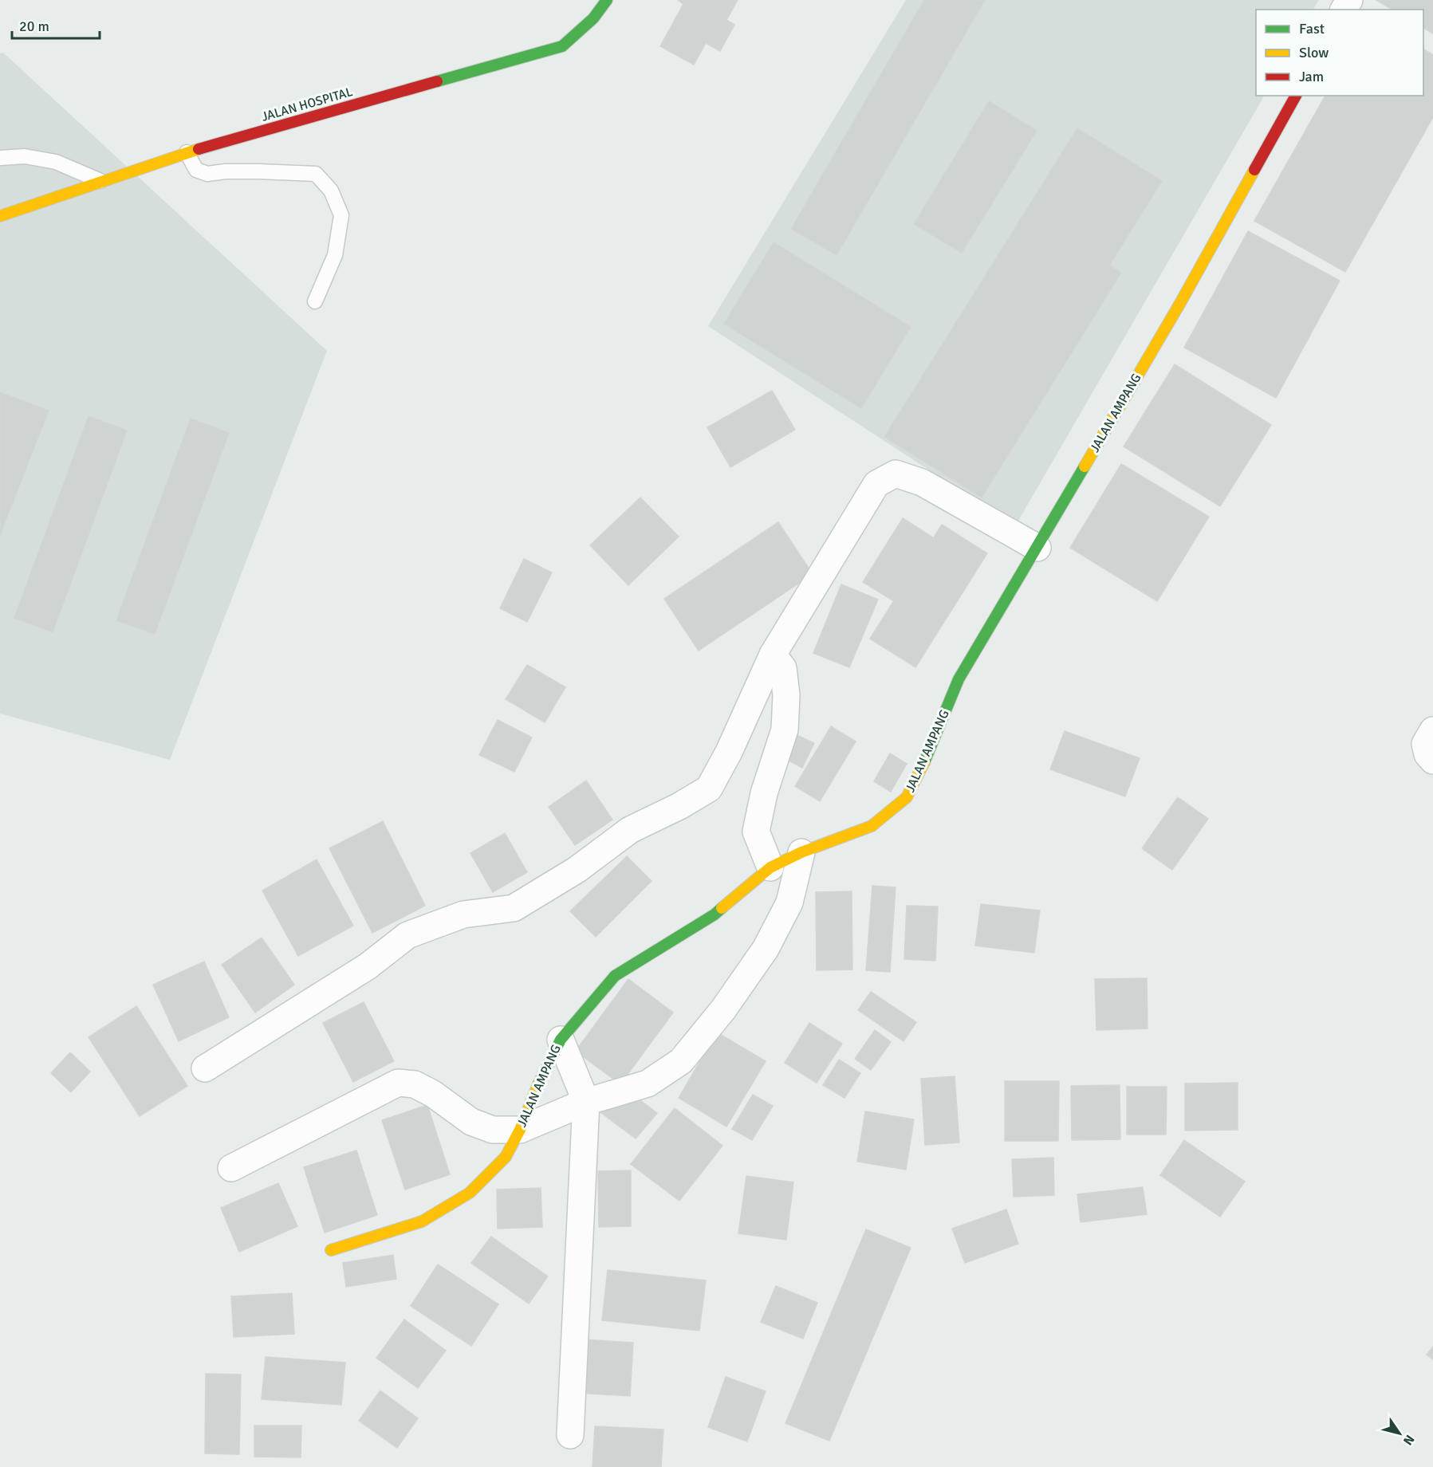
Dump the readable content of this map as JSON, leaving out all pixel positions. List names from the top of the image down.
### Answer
{
  "streets": {
    "street": ["JALAN HOSPITAL", "JALAN AMPANG"]
  },
  "legend": ["Fast", "Slow", "Jam"],
  "scale_bar": "20 m",
  "north": "bottom right"
}
